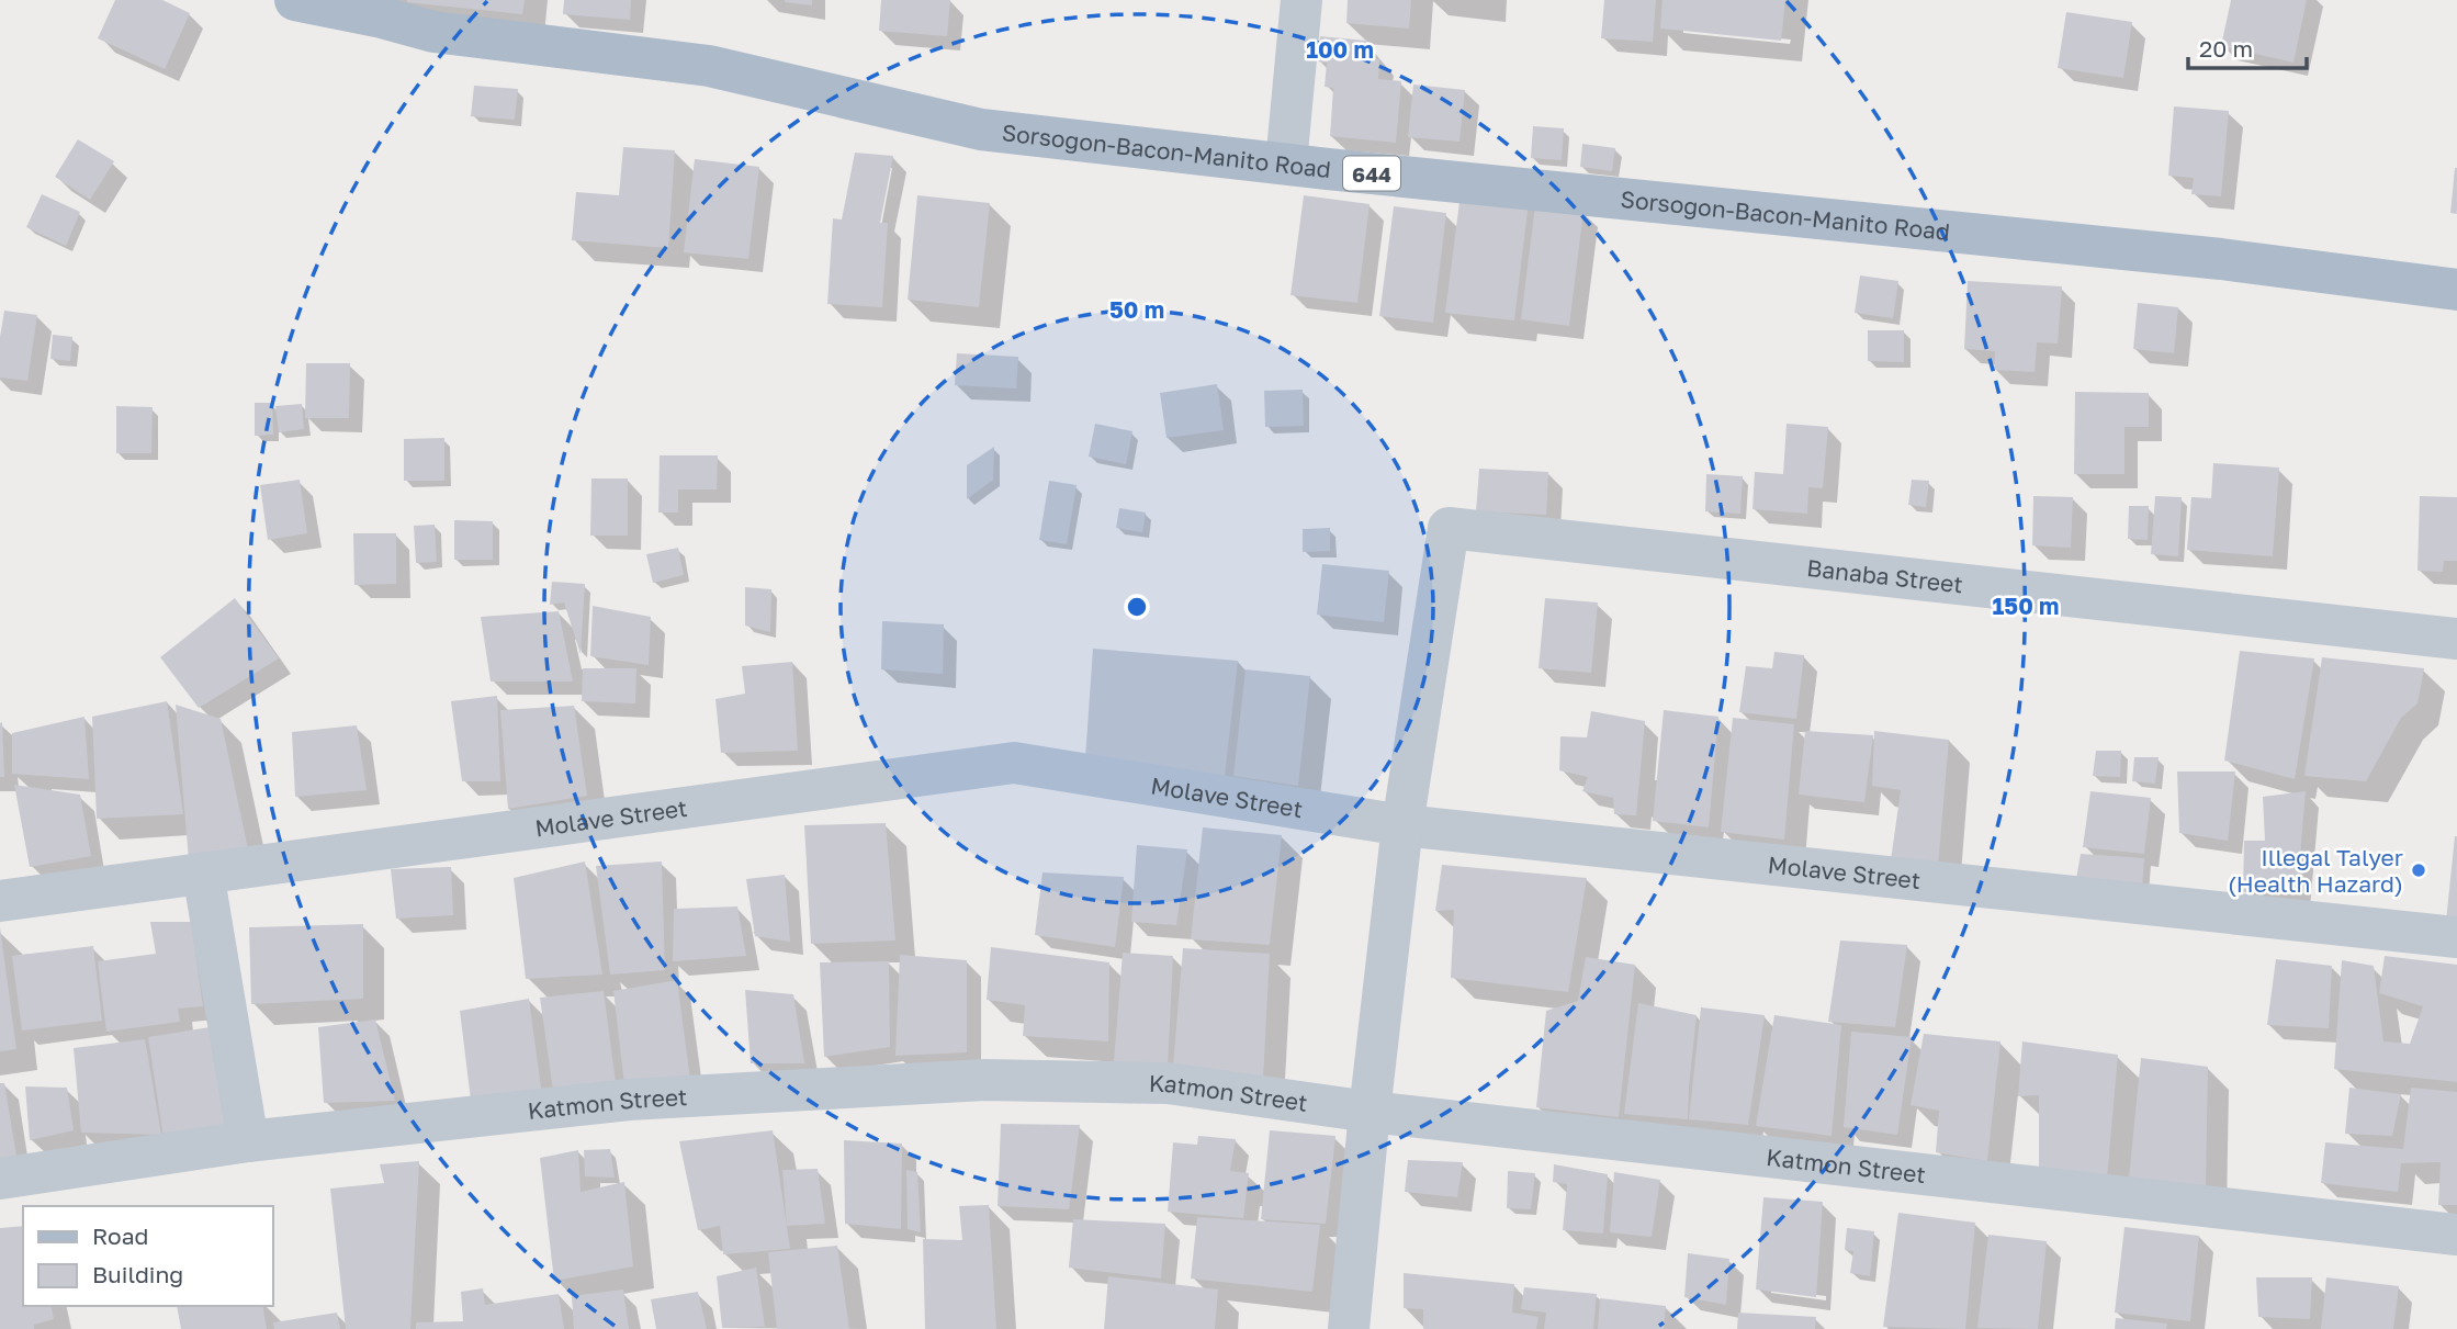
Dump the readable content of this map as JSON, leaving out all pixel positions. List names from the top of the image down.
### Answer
{
  "streets": {
    "main road": ["Sorsogon-Bacon-Manito Road", "644"],
    "street": ["Banaba Street", "Molave Street", "Katmon Street"]
  },
  "crossings": [
    ["Banaba Street", "Molave Street"]
  ],
  "places": ["Illegal Talyer (Health Hazard)"],
  "legend": ["Road", "Building"],
  "scale_bar": "20 m",
  "rings": ["100 m", "50 m", "150 m"]
}
